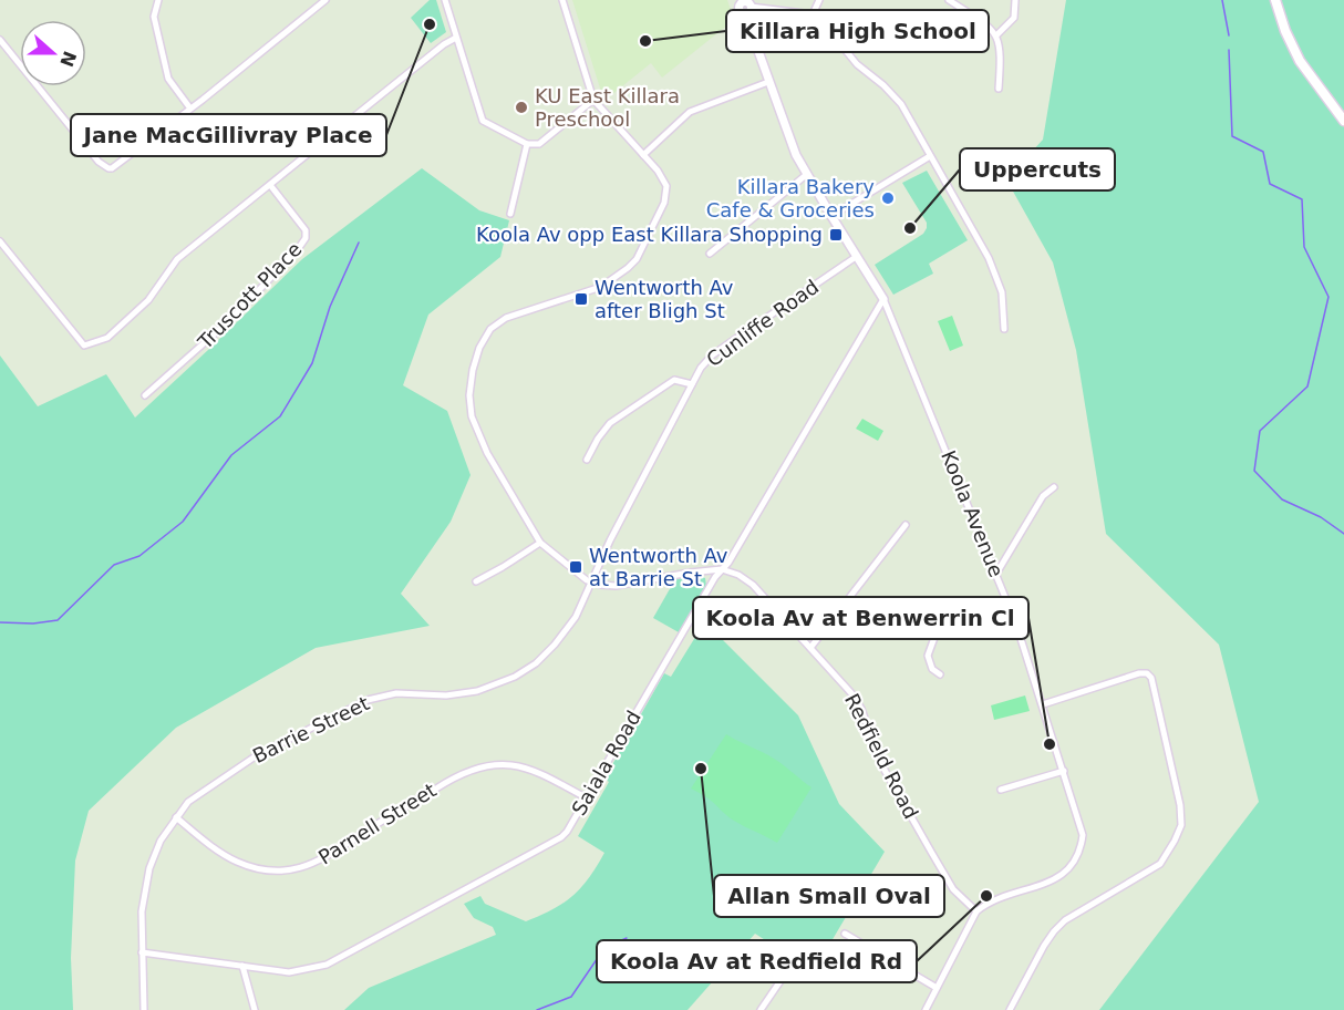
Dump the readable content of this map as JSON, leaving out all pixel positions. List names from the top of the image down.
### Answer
{
  "streets": {
    "street": [
      "Truscott Place",
      "Cunliffe Road",
      "Koola Avenue",
      "Barrie Street",
      "Redfield Road",
      "Saiala Road",
      "Parnell Street"
    ]
  },
  "crossings": [
    ["Cunliffe Road", "Koola Avenue"],
    ["Cunliffe Road", "Barrie Street"],
    ["Koola Avenue", "Redfield Road"],
    ["Koola Avenue", "Saiala Road"],
    ["Barrie Street", "Saiala Road"],
    ["Barrie Street", "Parnell Street"],
    ["Redfield Road", "Saiala Road"],
    ["Saiala Road", "Parnell Street"]
  ],
  "places": {
    "other": [
      "Jane MacGillivray Place",
      "Killara High School",
      "KU East Killara Preschool",
      "Killara Bakery Cafe & Groceries",
      "Uppercuts",
      "Koola Av at Benwerrin Cl",
      "Allan Small Oval",
      "Koola Av at Redfield Rd"
    ],
    "transit": ["Koola Av opp East Killara Shopping", "Wentworth Av after Bligh St", "Wentworth Av at Barrie St"]
  },
  "north": "right"
}
